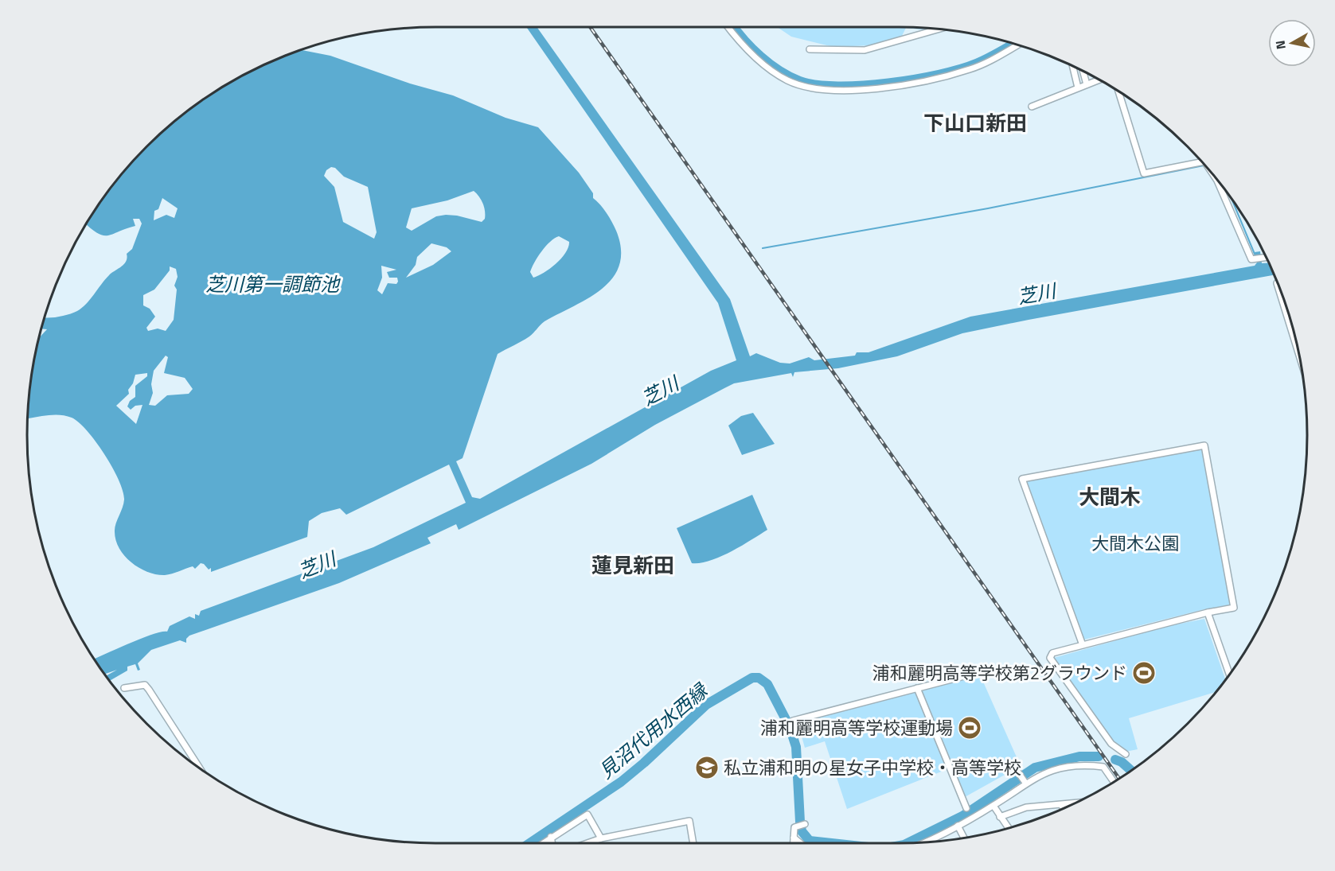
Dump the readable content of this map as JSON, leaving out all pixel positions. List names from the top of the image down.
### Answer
{
  "districts": ["下山口新田", "大間木", "蓮見新田"],
  "water": ["芝川第一調節池", "芝川", "見沼代用水西縁"],
  "parks": ["大間木公園"],
  "places": {
    "sports": ["浦和麗明高等学校第2グラウンド", "浦和麗明高等学校運動場"],
    "school or university": ["私立浦和明の星女子中学校・高等学校"]
  },
  "north": "left"
}
